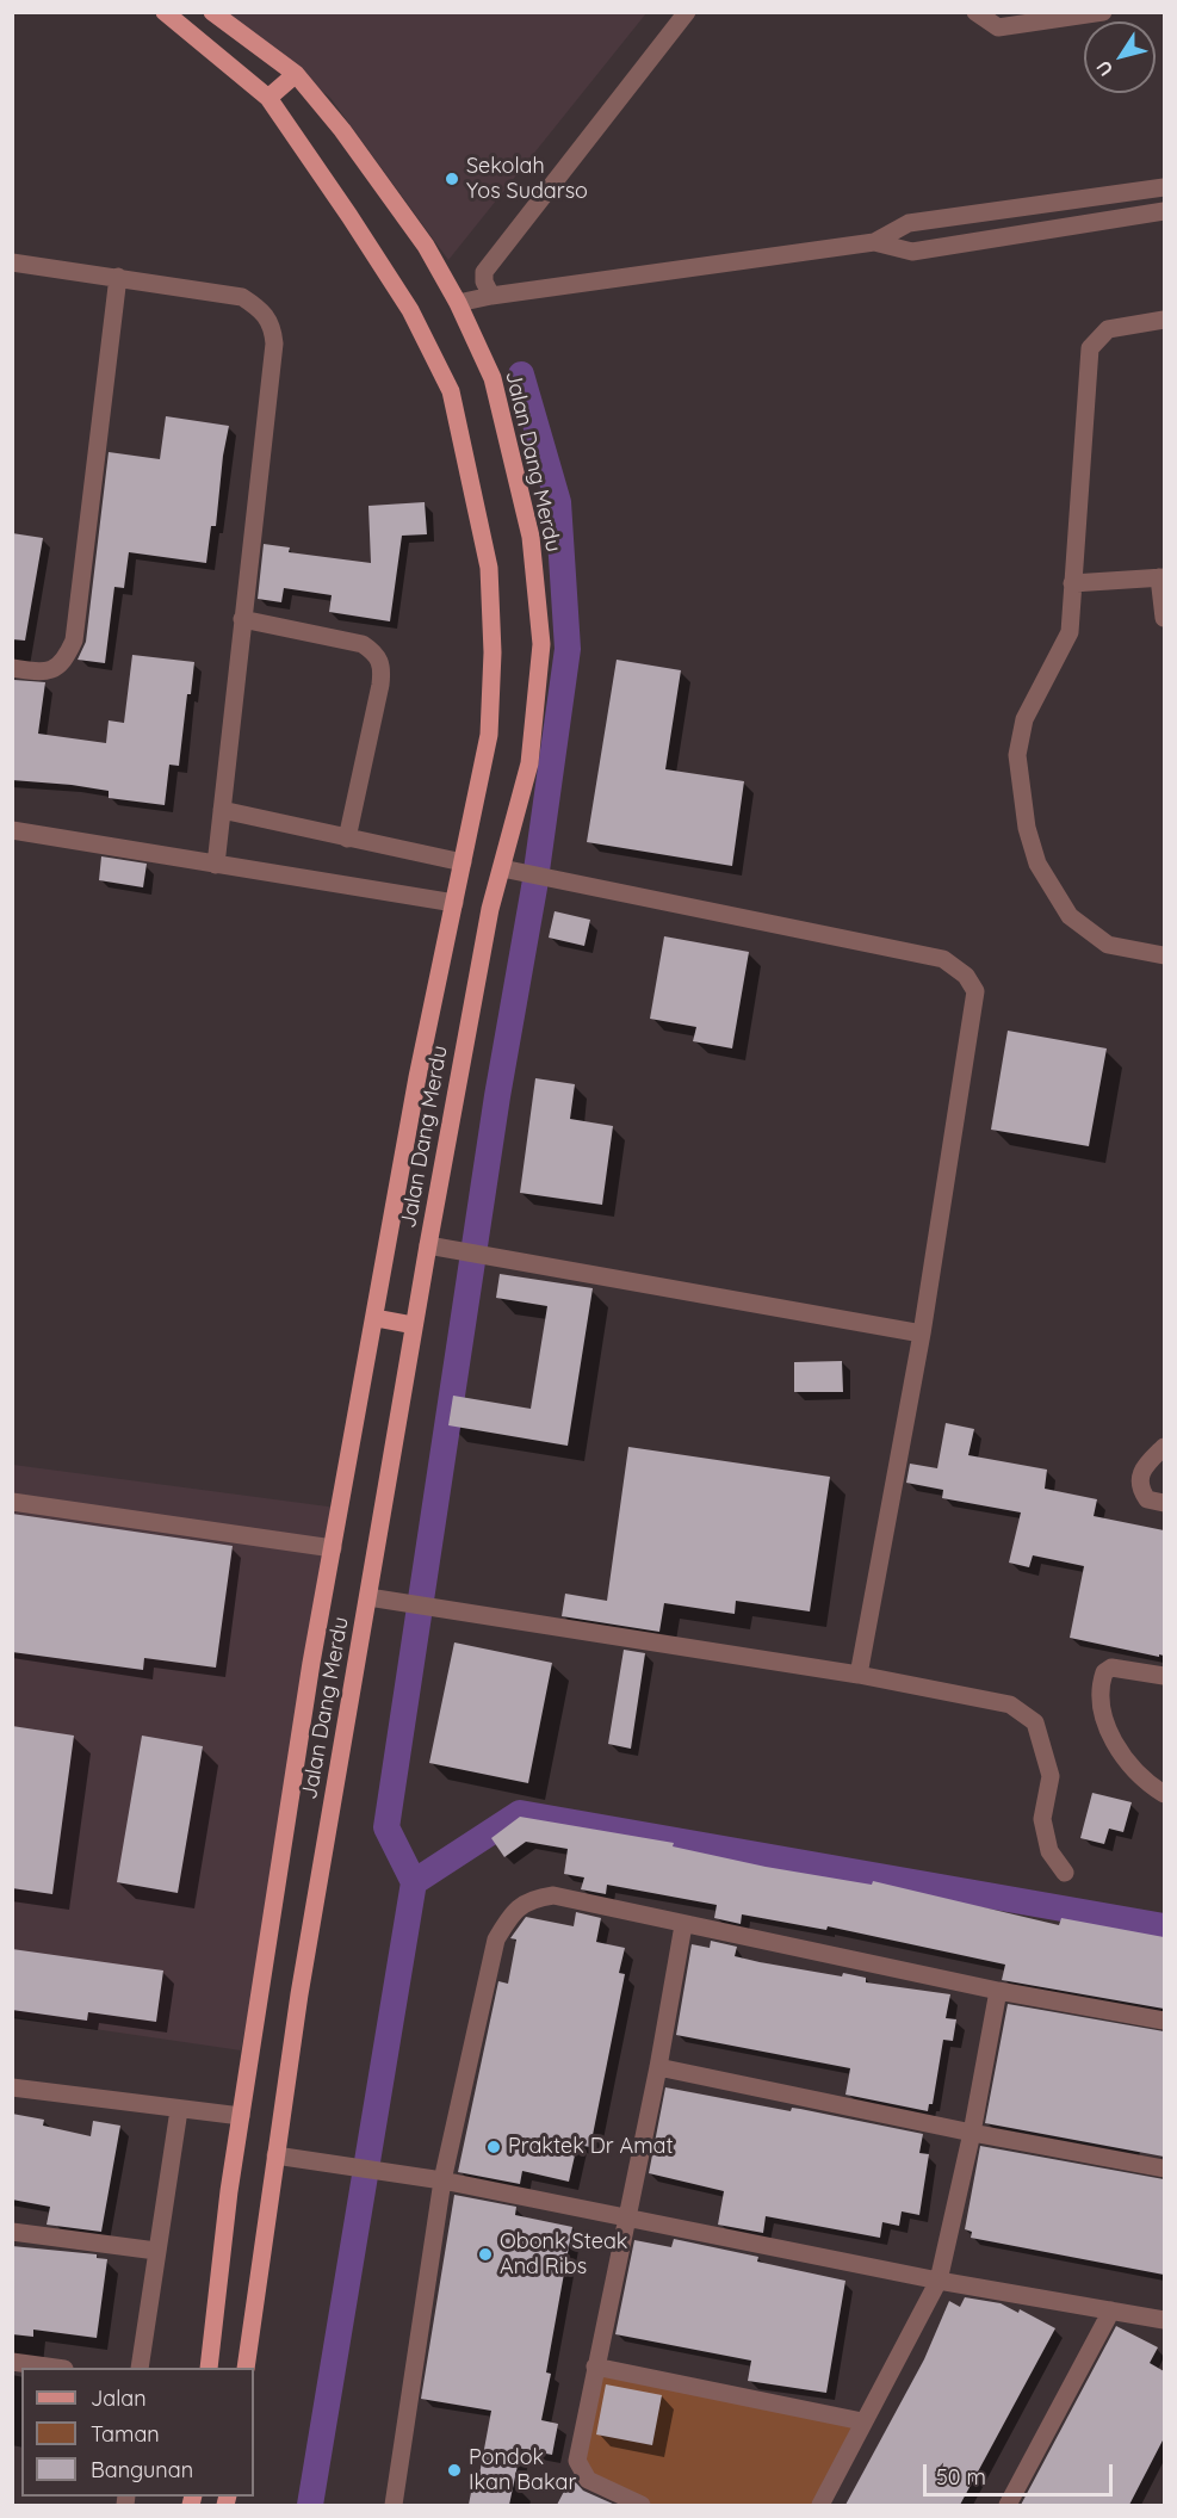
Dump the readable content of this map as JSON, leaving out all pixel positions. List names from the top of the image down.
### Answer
{
  "streets": {
    "main road": ["Jalan Dang Merdu"]
  },
  "places": [
    "Sekolah Yos Sudarso",
    "Praktek Dr Amat",
    "Obonk Steak And Ribs",
    "Pondok Ikan Bakar"
  ],
  "legend": ["Jalan", "Taman", "Bangunan"],
  "scale_bar": "50 m",
  "north": "bottom left"
}
